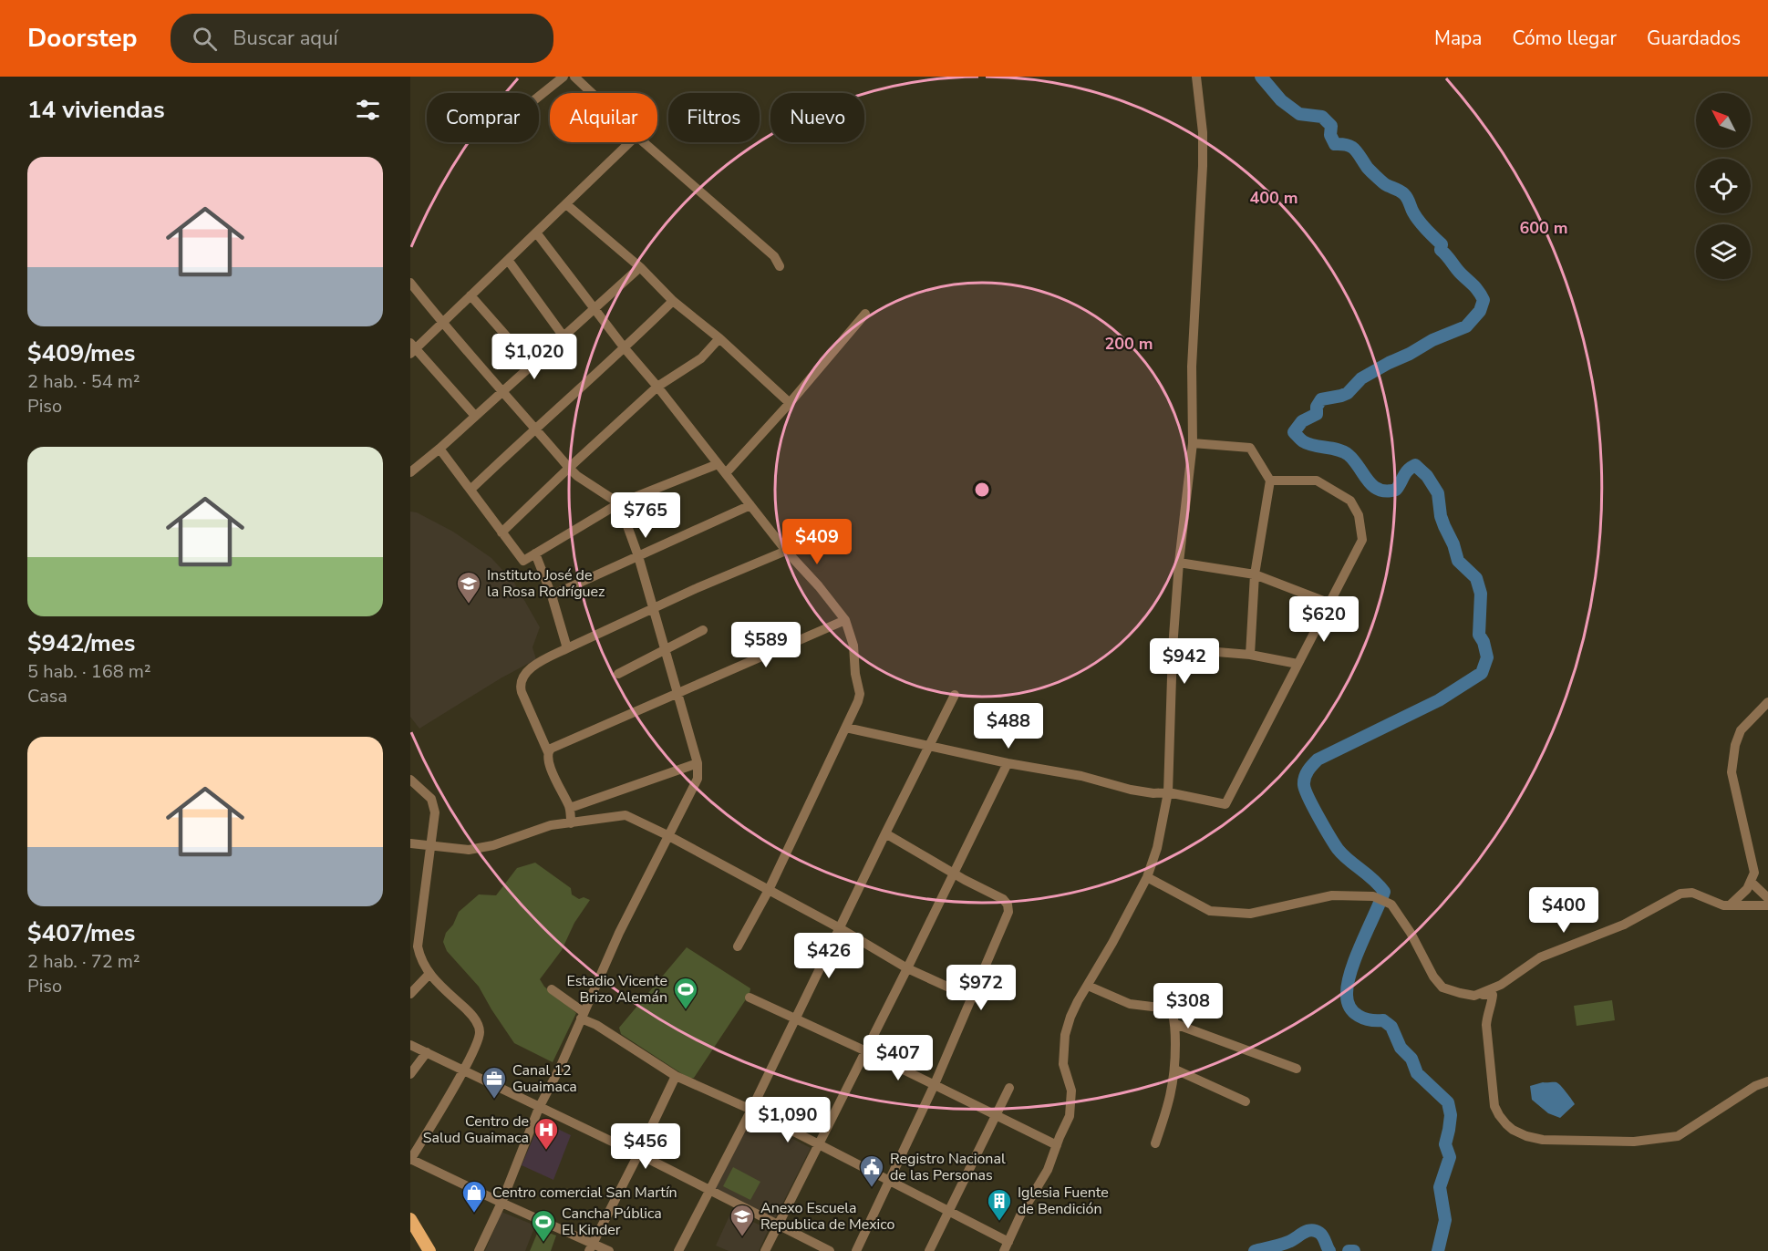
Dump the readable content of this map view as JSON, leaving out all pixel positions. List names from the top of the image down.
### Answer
{
  "places": {
    "school or university": ["Instituto José de la Rosa Rodríguez", "Anexo Escuela Republica de Mexico"],
    "sports": ["Estadio Vicente Brizo Alemán", "Cancha Pública El Kinder"],
    "office": ["Canal 12 Guaimaca"],
    "hospital": ["Centro de Salud Guaimaca"],
    "public building": ["Registro Nacional de las Personas"],
    "shop": ["Centro comercial San Martín"],
    "building": ["Iglesia Fuente de Bendición"]
  },
  "north": "top left",
  "page": {
    "header": "Doorstep",
    "search": "Buscar aquí",
    "nav": ["Mapa", "Cómo llegar", "Guardados"],
    "heading": "14 viviendas",
    "chip": [
      "Comprar",
      "Alquilar",
      "Filtros",
      "Nuevo"
    ],
    "list": [
      {
        "name": "$409/mes",
        "note": "2 hab. · 54 m² · Piso"
      },
      {
        "name": "$942/mes",
        "note": "5 hab. · 168 m² · Casa"
      },
      {
        "name": "$407/mes",
        "note": "2 hab. · 72 m² · Piso"
      }
    ],
    "price": [
      "$1,020",
      "$765",
      "$409",
      "$620",
      "$589",
      "$942",
      "$488",
      "$400",
      "$426",
      "$972",
      "$308",
      "$407",
      "$1,090",
      "$456"
    ]
  },
  "rings": ["400 m", "600 m", "200 m"]
}
